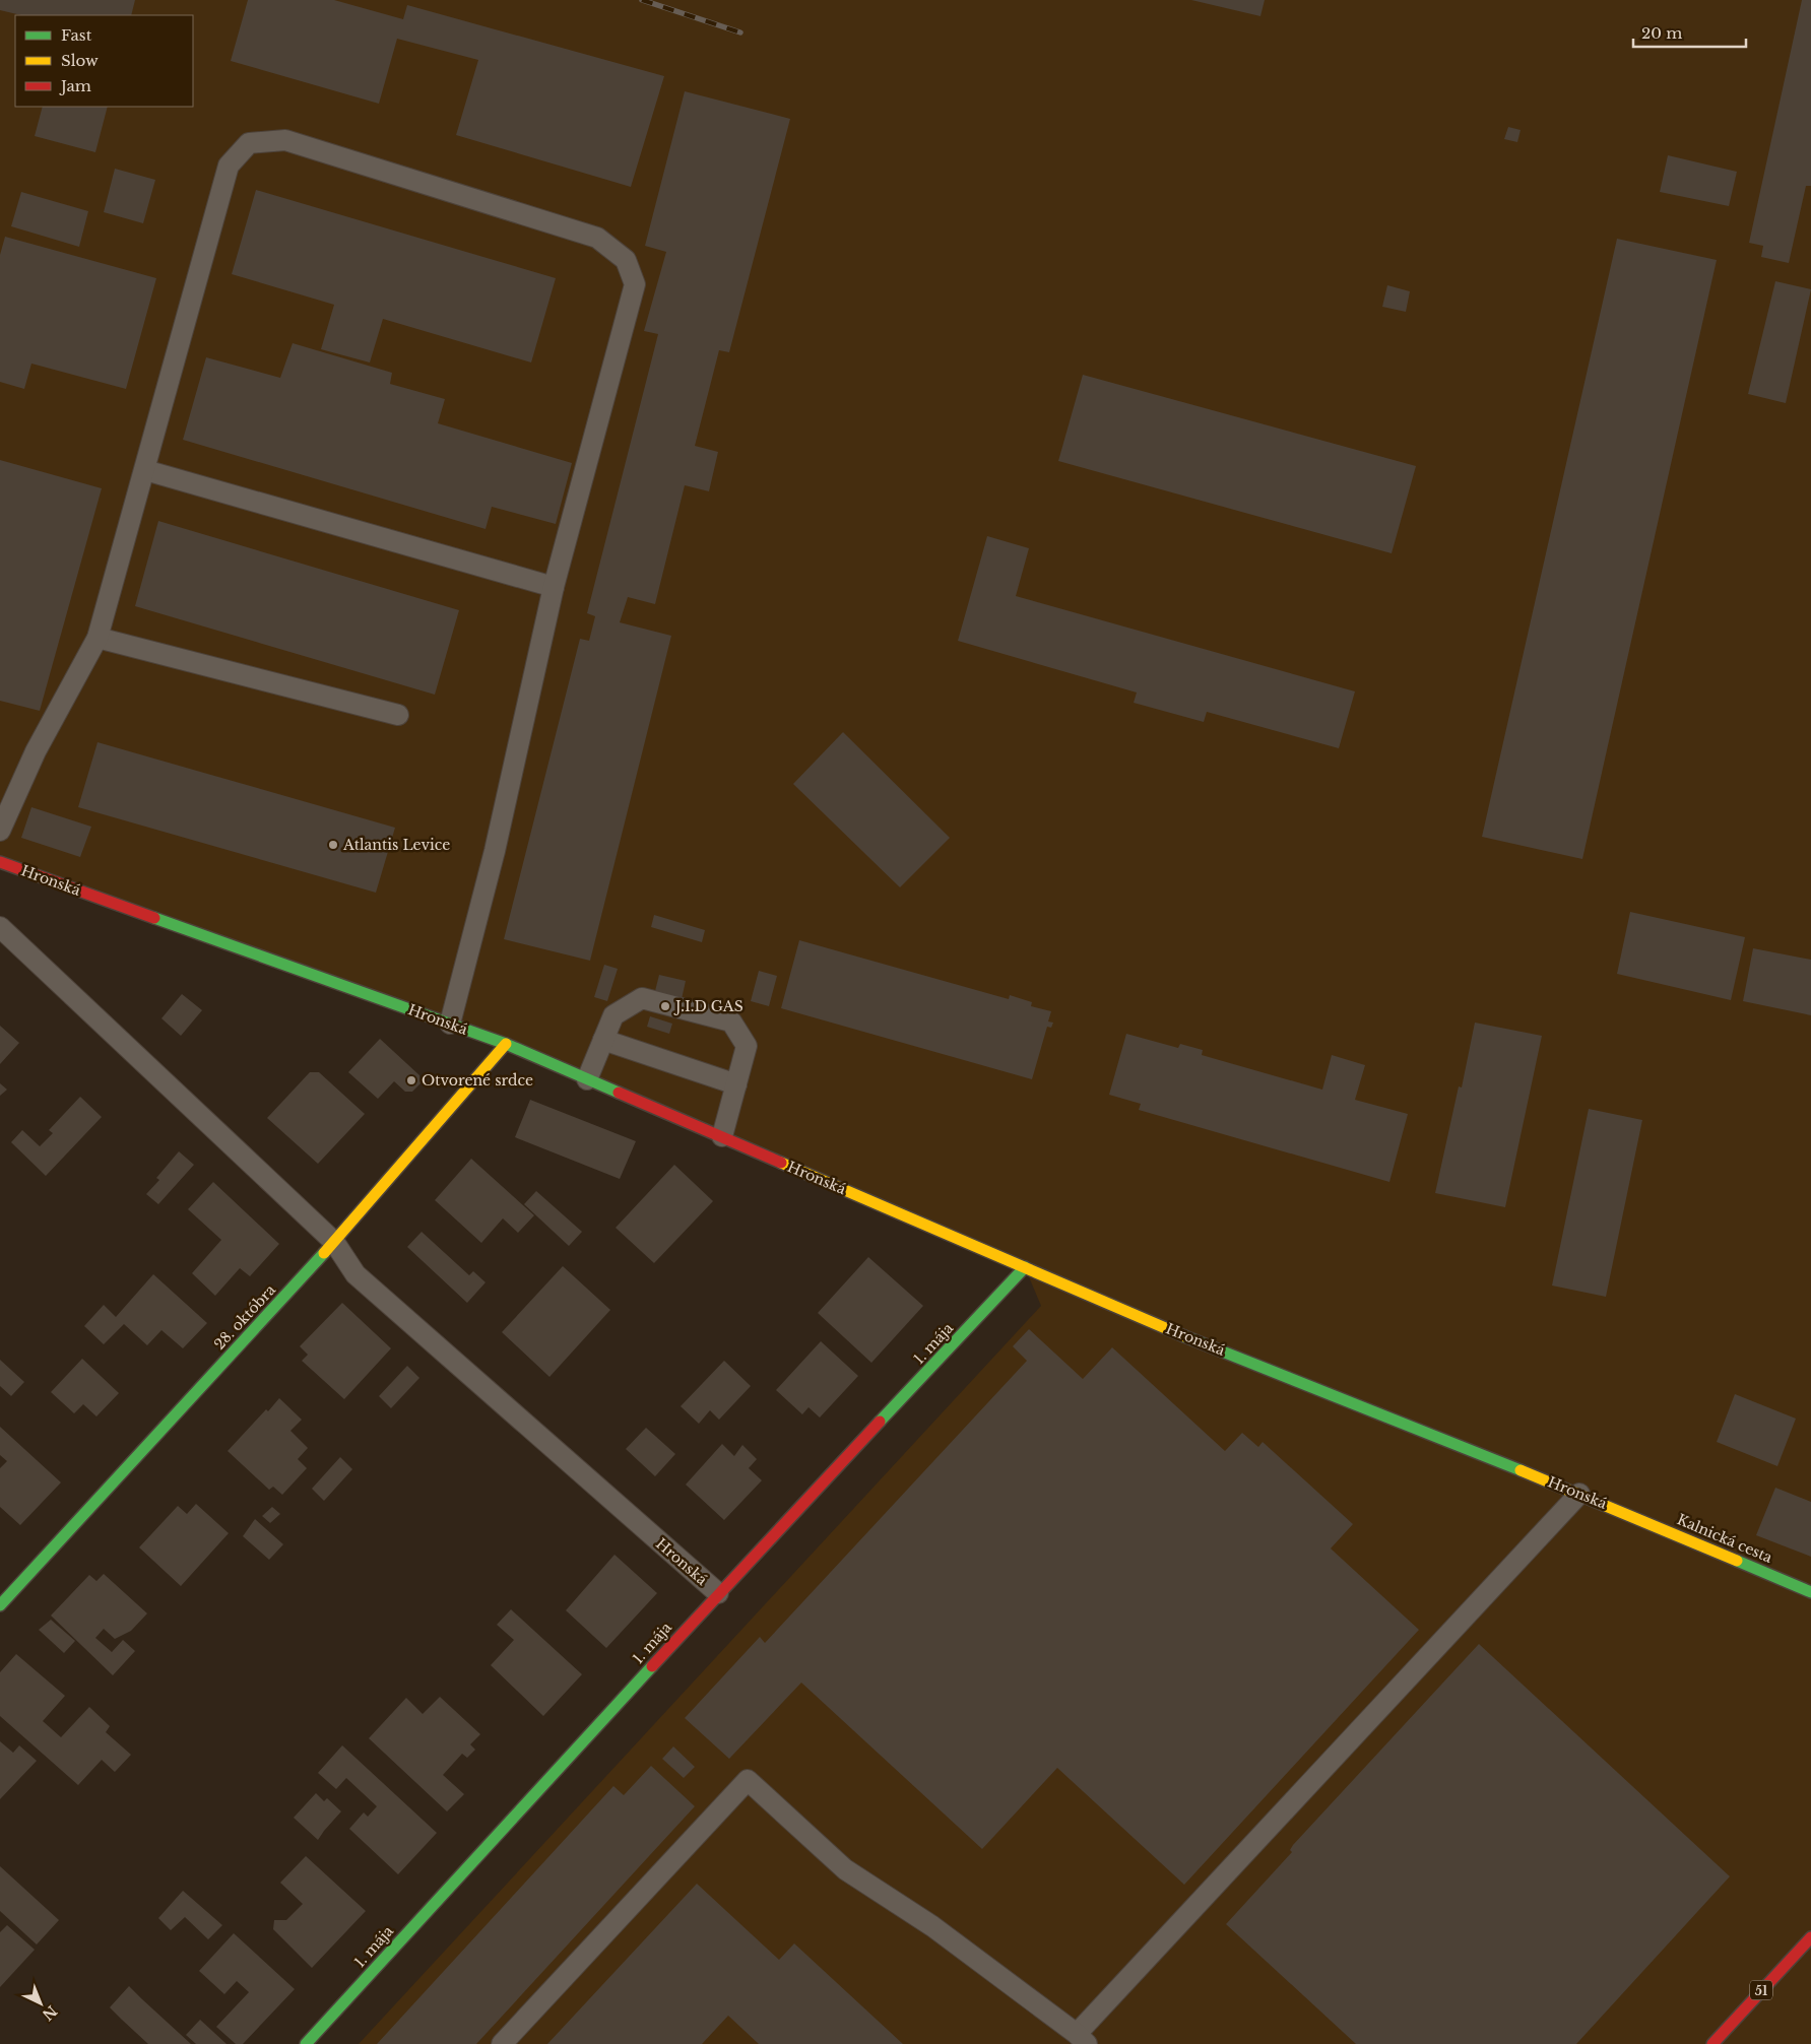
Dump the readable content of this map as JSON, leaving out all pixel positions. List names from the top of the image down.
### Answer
{
  "streets": {
    "street": [
      "Hronská",
      "28. októbra",
      "1. mája",
      "Kalnická cesta",
      "51"
    ]
  },
  "crossings": [
    ["Hronská", "28. októbra"],
    ["Hronská", "1. mája"],
    ["Hronská", "Kalnická cesta"]
  ],
  "places": ["Atlantis Levice", "J.I.D GAS", "Otvorené srdce"],
  "legend": ["Fast", "Slow", "Jam"],
  "scale_bar": "20 m",
  "north": "bottom right"
}
